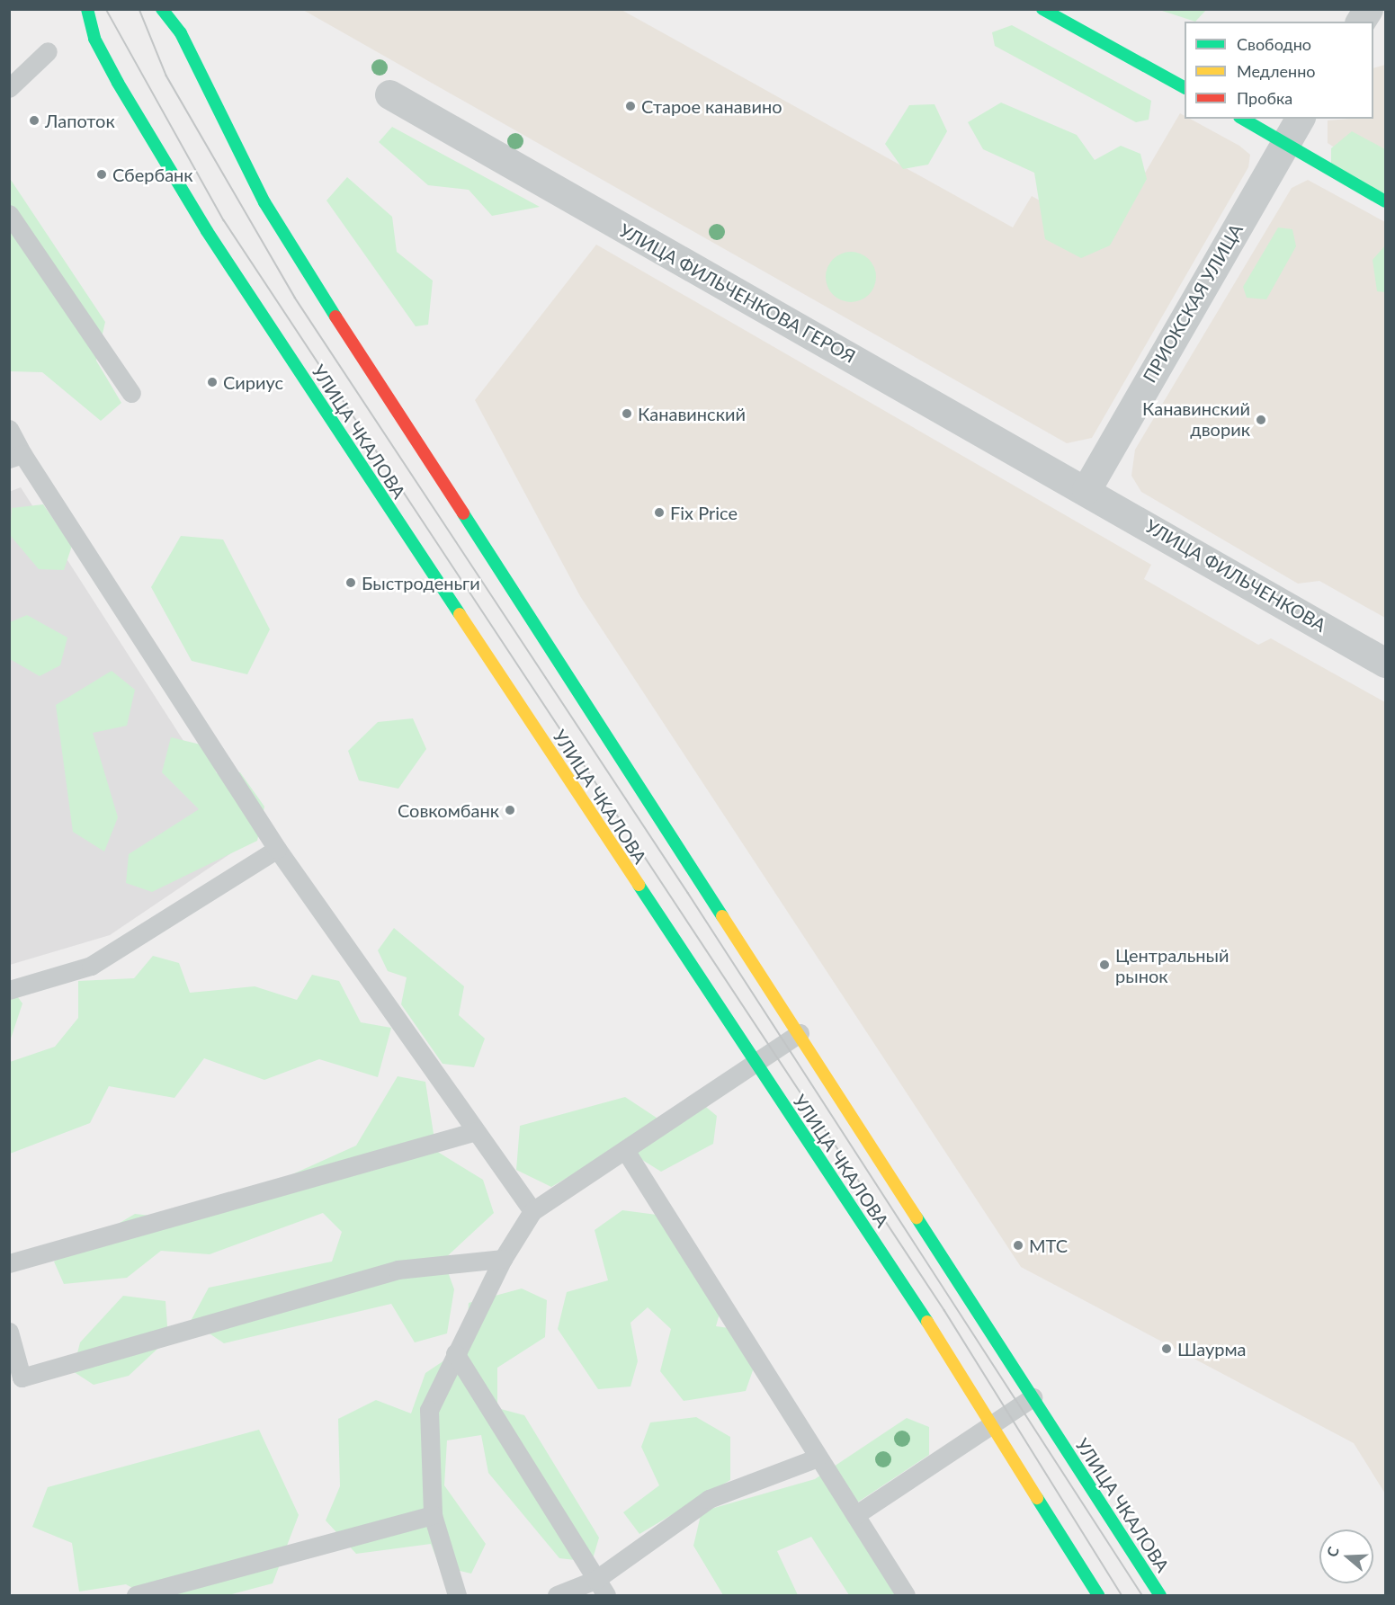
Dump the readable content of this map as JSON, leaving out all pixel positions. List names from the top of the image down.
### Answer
{
  "streets": {
    "main road": ["УЛИЦА ЧКАЛОВА"],
    "street": ["УЛИЦА ФИЛЬЧЕНКОВА ГЕРОЯ", "ПРИОКСКАЯ УЛИЦА", "УЛИЦА ФИЛЬЧЕНКОВА"]
  },
  "crossings": [
    ["УЛИЦА ФИЛЬЧЕНКОВА ГЕРОЯ", "ПРИОКСКАЯ УЛИЦА"],
    ["УЛИЦА ФИЛЬЧЕНКОВА ГЕРОЯ", "УЛИЦА ФИЛЬЧЕНКОВА"],
    ["ПРИОКСКАЯ УЛИЦА", "УЛИЦА ФИЛЬЧЕНКОВА"]
  ],
  "places": [
    "Старое канавино",
    "Лапоток",
    "Сбербанк",
    "Сириус",
    "Канавинский",
    "Канавинский дворик",
    "Fix Price",
    "Быстроденьги",
    "Совкомбанк",
    "Центральный рынок",
    "МТС",
    "Шаурма"
  ],
  "legend": ["Свободно", "Медленно", "Пробка"],
  "north": "left"
}
